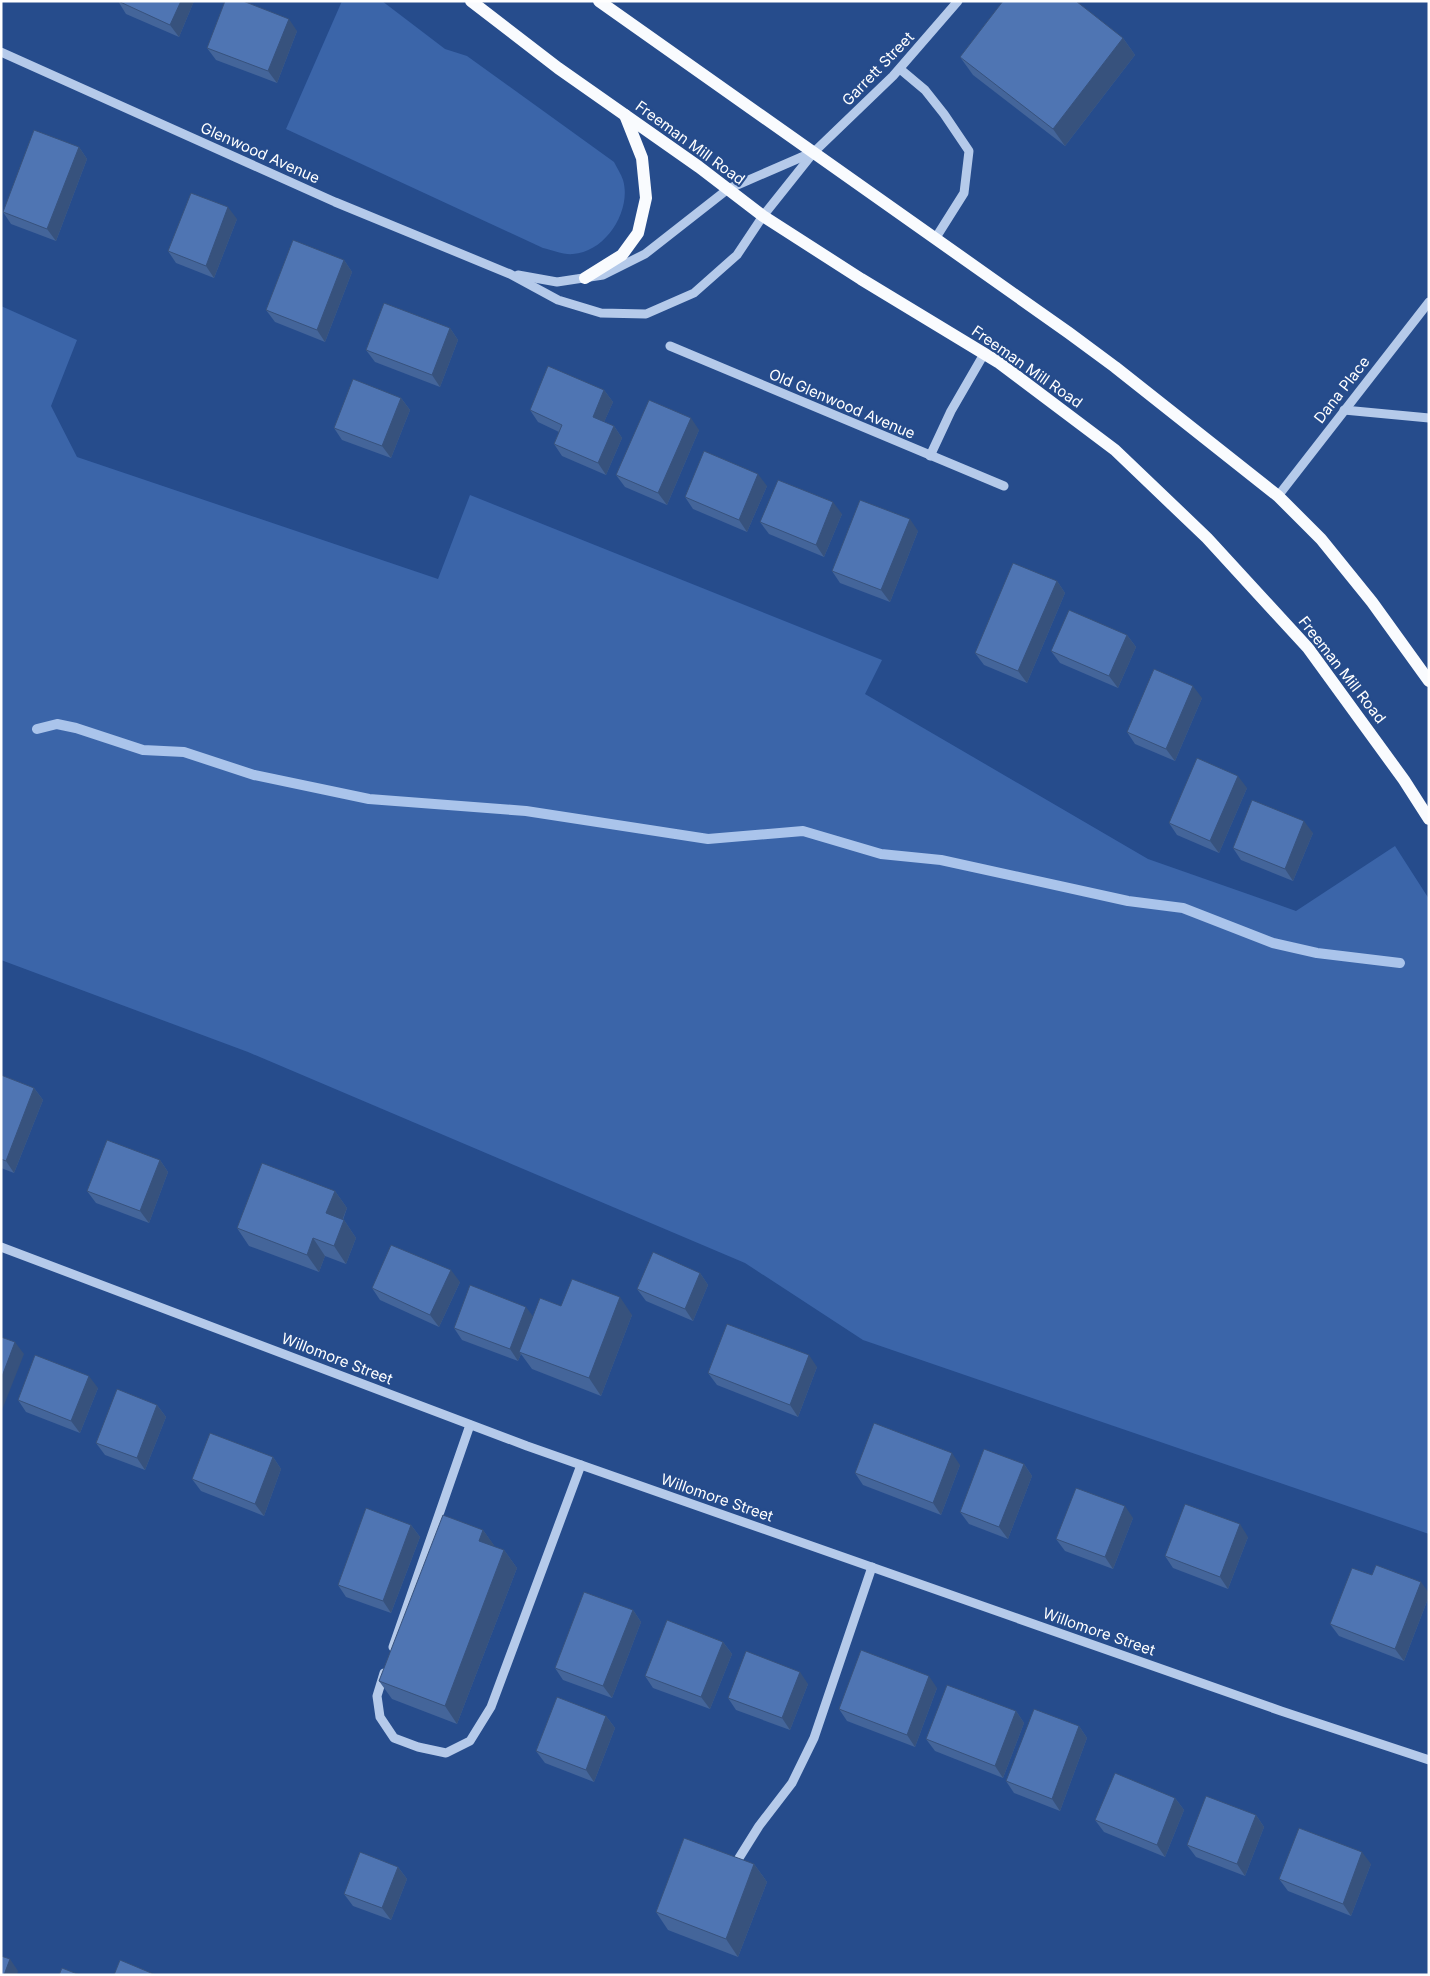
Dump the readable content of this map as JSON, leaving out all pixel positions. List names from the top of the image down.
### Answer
{
  "streets": {
    "main road": ["Freeman Mill Road"],
    "street": [
      "Garrett Street",
      "Glenwood Avenue",
      "Dana Place",
      "Old Glenwood Avenue",
      "Willomore Street"
    ]
  },
  "crossings": [
    ["Garrett Street", "Freeman Mill Road"],
    ["Garrett Street", "Glenwood Avenue"],
    ["Freeman Mill Road", "Glenwood Avenue"]
  ]
}
